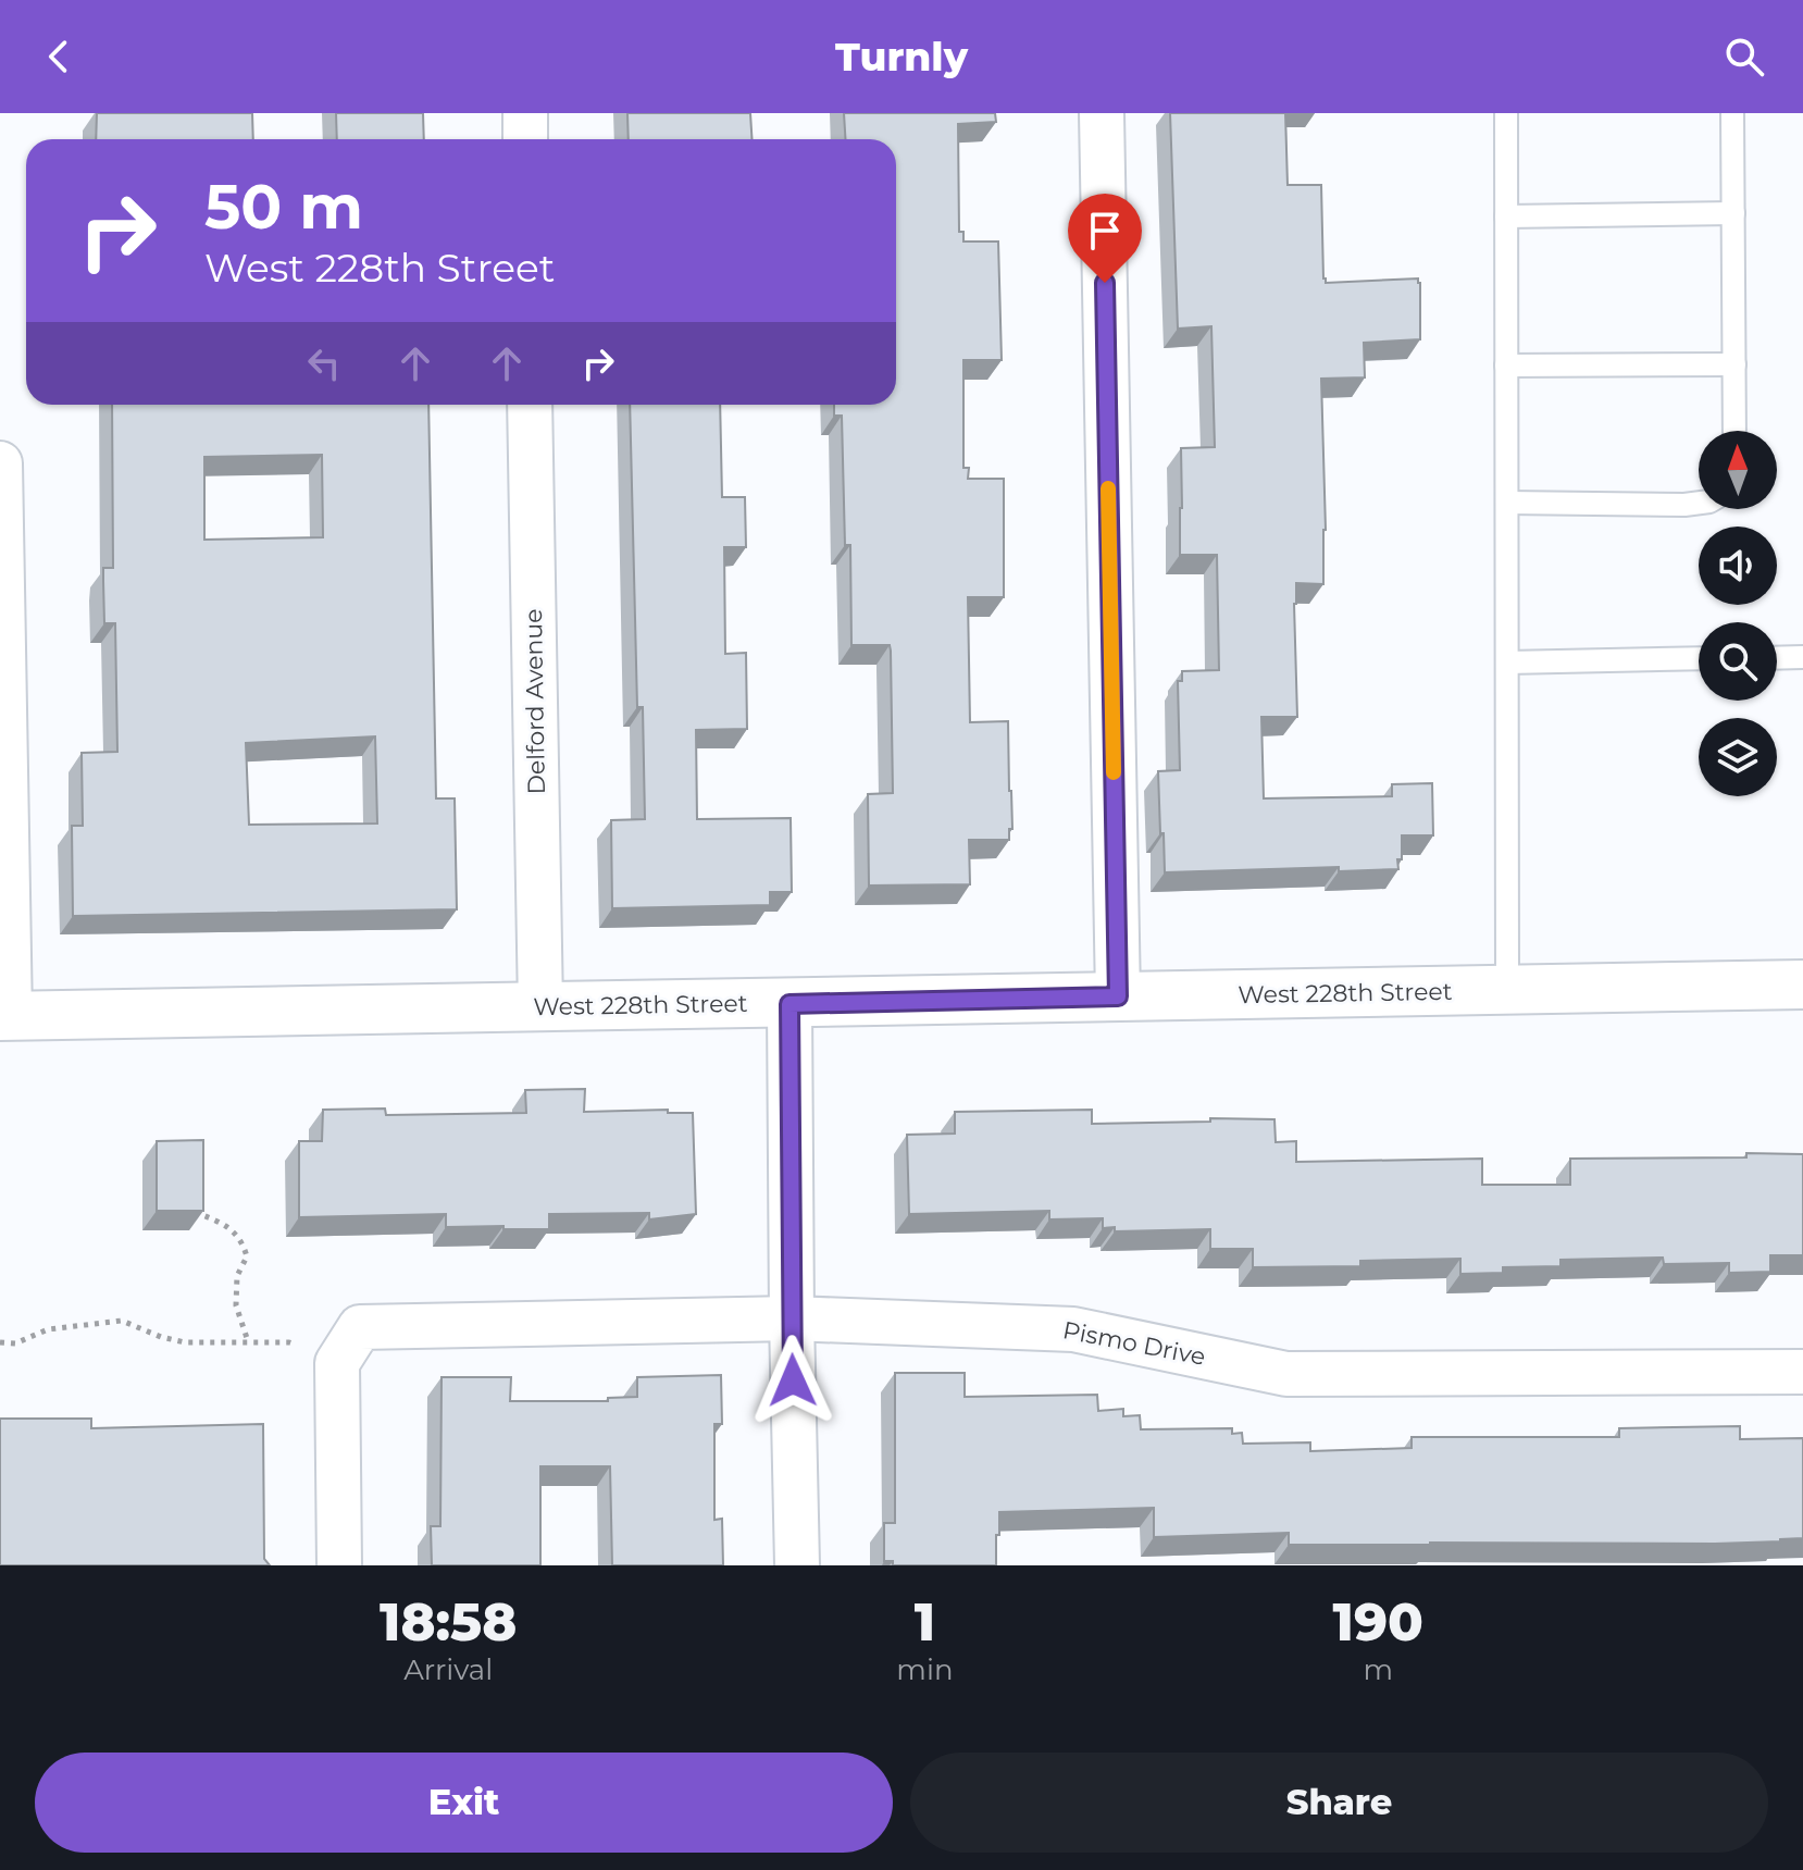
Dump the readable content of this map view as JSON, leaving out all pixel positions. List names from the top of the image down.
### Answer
{
  "streets": {
    "street": ["Delford Avenue", "West 228th Street", "Pismo Drive"]
  },
  "crossings": [
    ["Delford Avenue", "West 228th Street"]
  ],
  "north": "top",
  "page": {
    "header": "Turnly",
    "turn": ["50 m", "West 228th Street"],
    "eta": [
      "18:58",
      "Arrival",
      "1",
      "min",
      "190",
      "m"
    ],
    "buttons": ["Exit", "Share"]
  }
}
